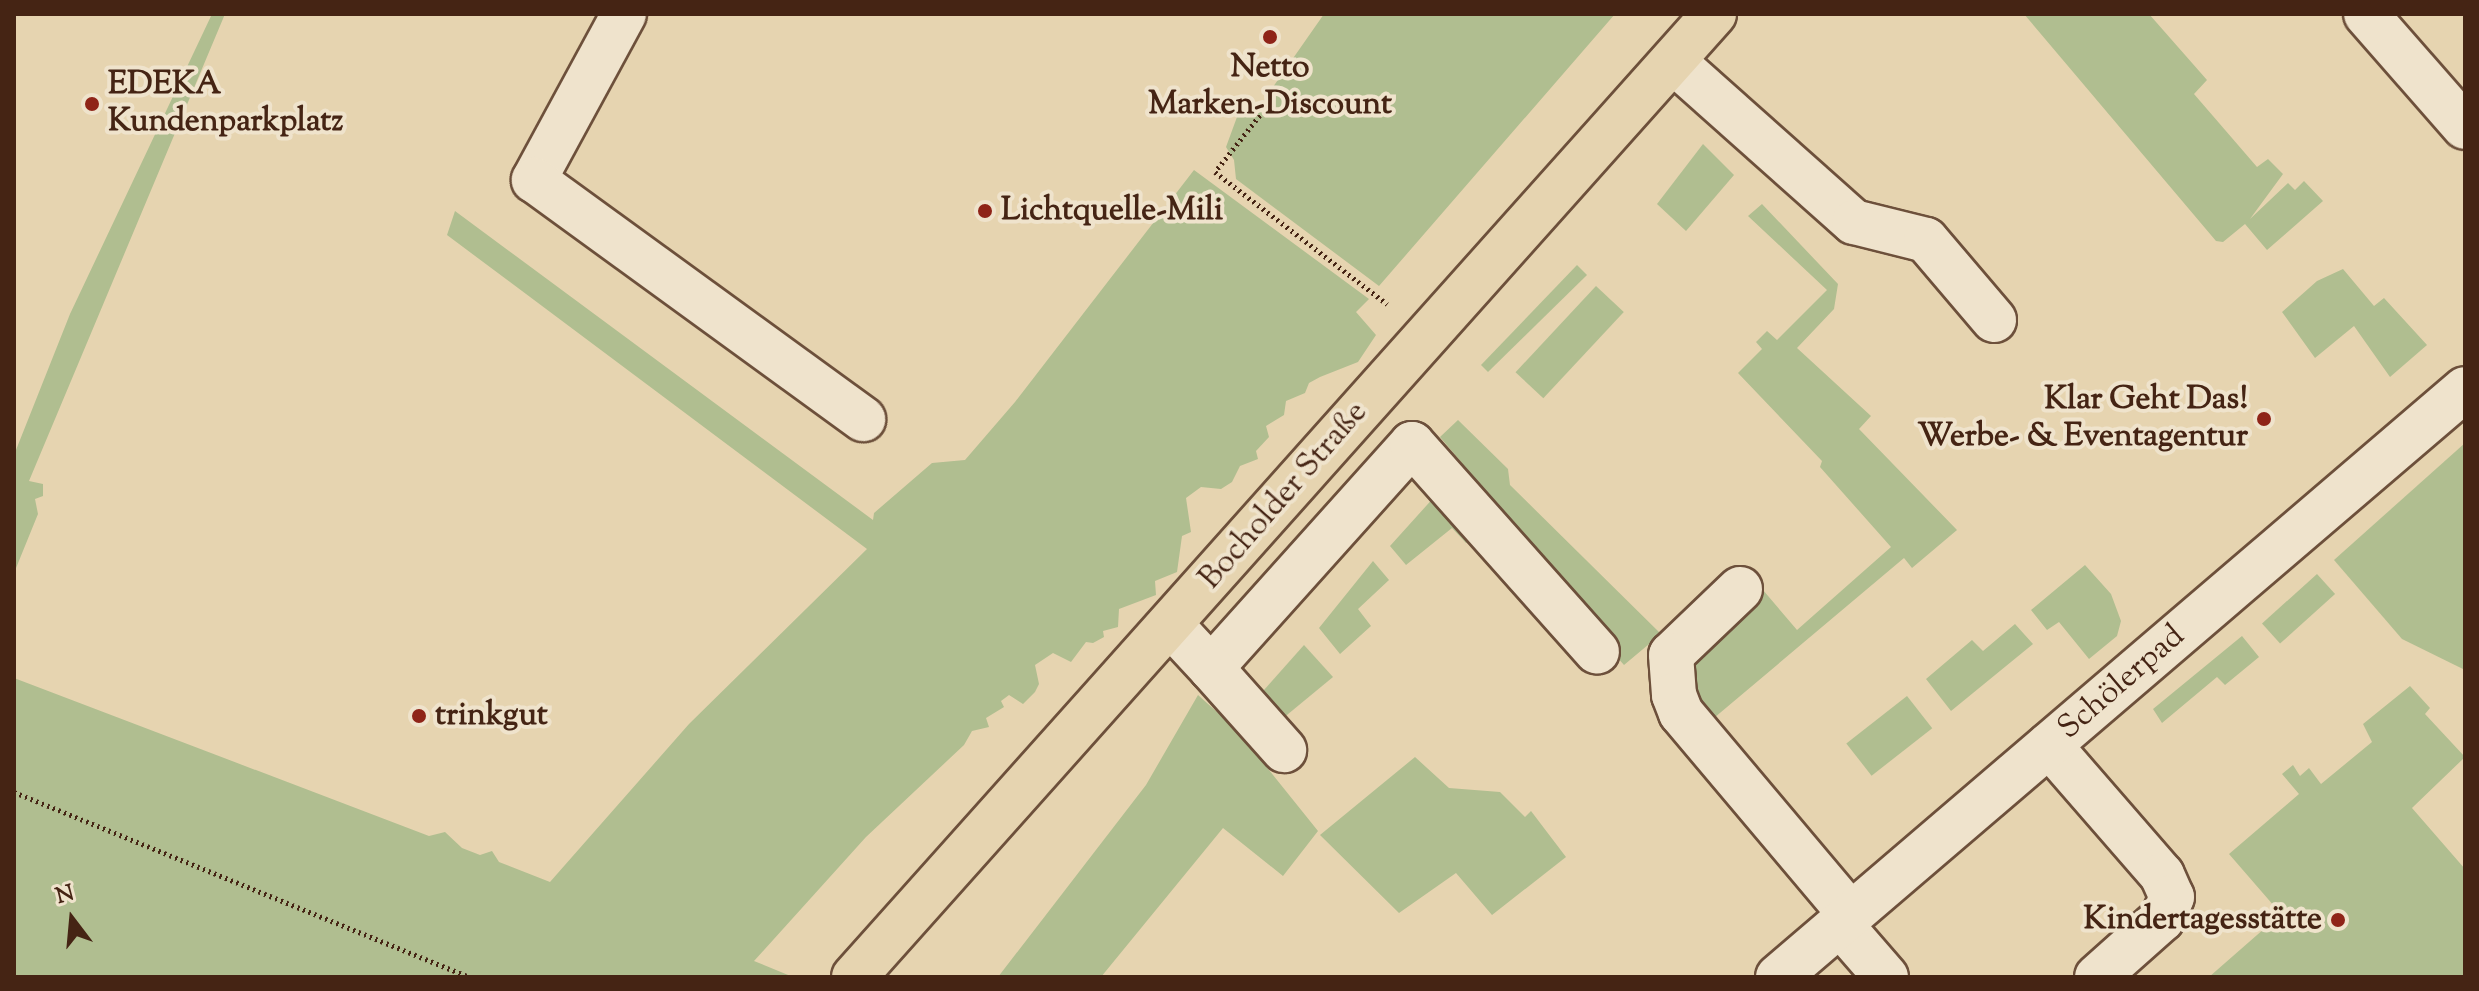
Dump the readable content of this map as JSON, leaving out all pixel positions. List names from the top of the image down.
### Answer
{
  "streets": {
    "main road": ["Bocholder Straße"],
    "street": ["Schölerpad"]
  },
  "places": [
    "Netto Marken-Discount",
    "EDEKA Kundenparkplatz",
    "Lichtquelle-Mili",
    "Klar Geht Das! Werbe- & Eventagentur",
    "trinkgut",
    "Kindertagesstätte"
  ],
  "north": "top"
}
